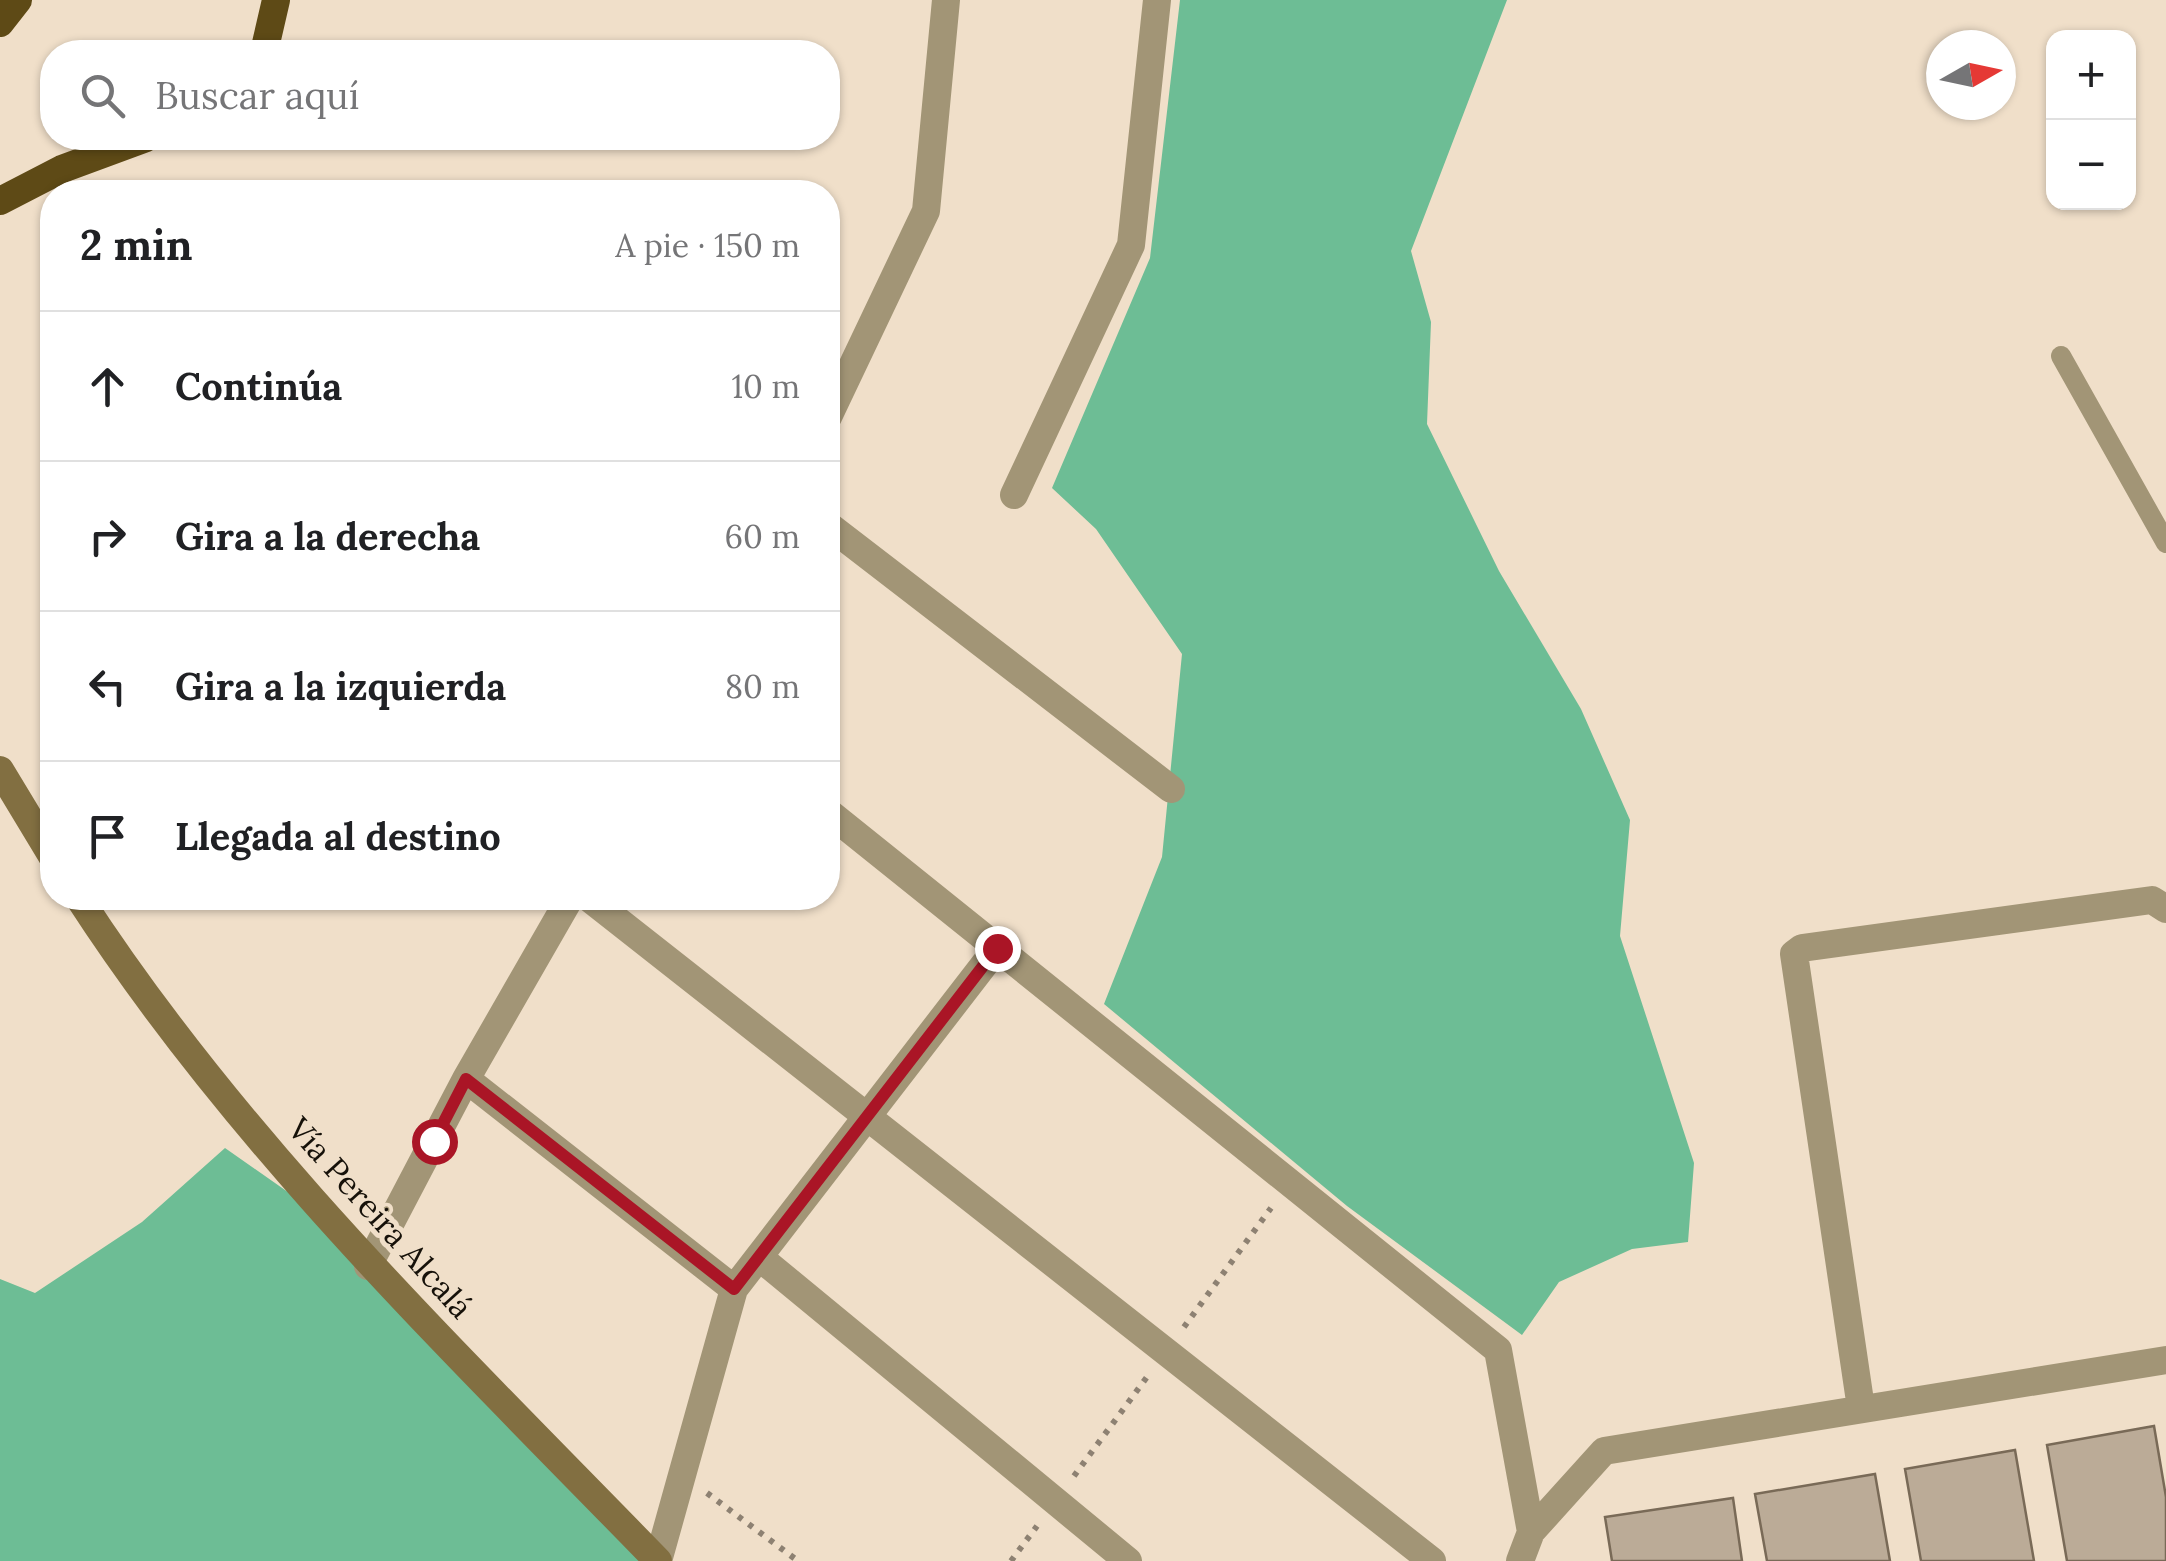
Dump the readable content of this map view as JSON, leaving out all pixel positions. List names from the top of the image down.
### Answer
{
  "streets": {
    "main road": ["Vía Pereira Alcalá"]
  },
  "north": "right",
  "page": {
    "map_buttons": ["+", "−"],
    "search": "Buscar aquí",
    "heading": ["2 min", "A pie · 150 m"],
    "list": [
      ["Continúa", "10 m"],
      ["Gira a la derecha", "60 m"],
      ["Gira a la izquierda", "80 m"],
      "Llegada al destino"
    ]
  }
}
